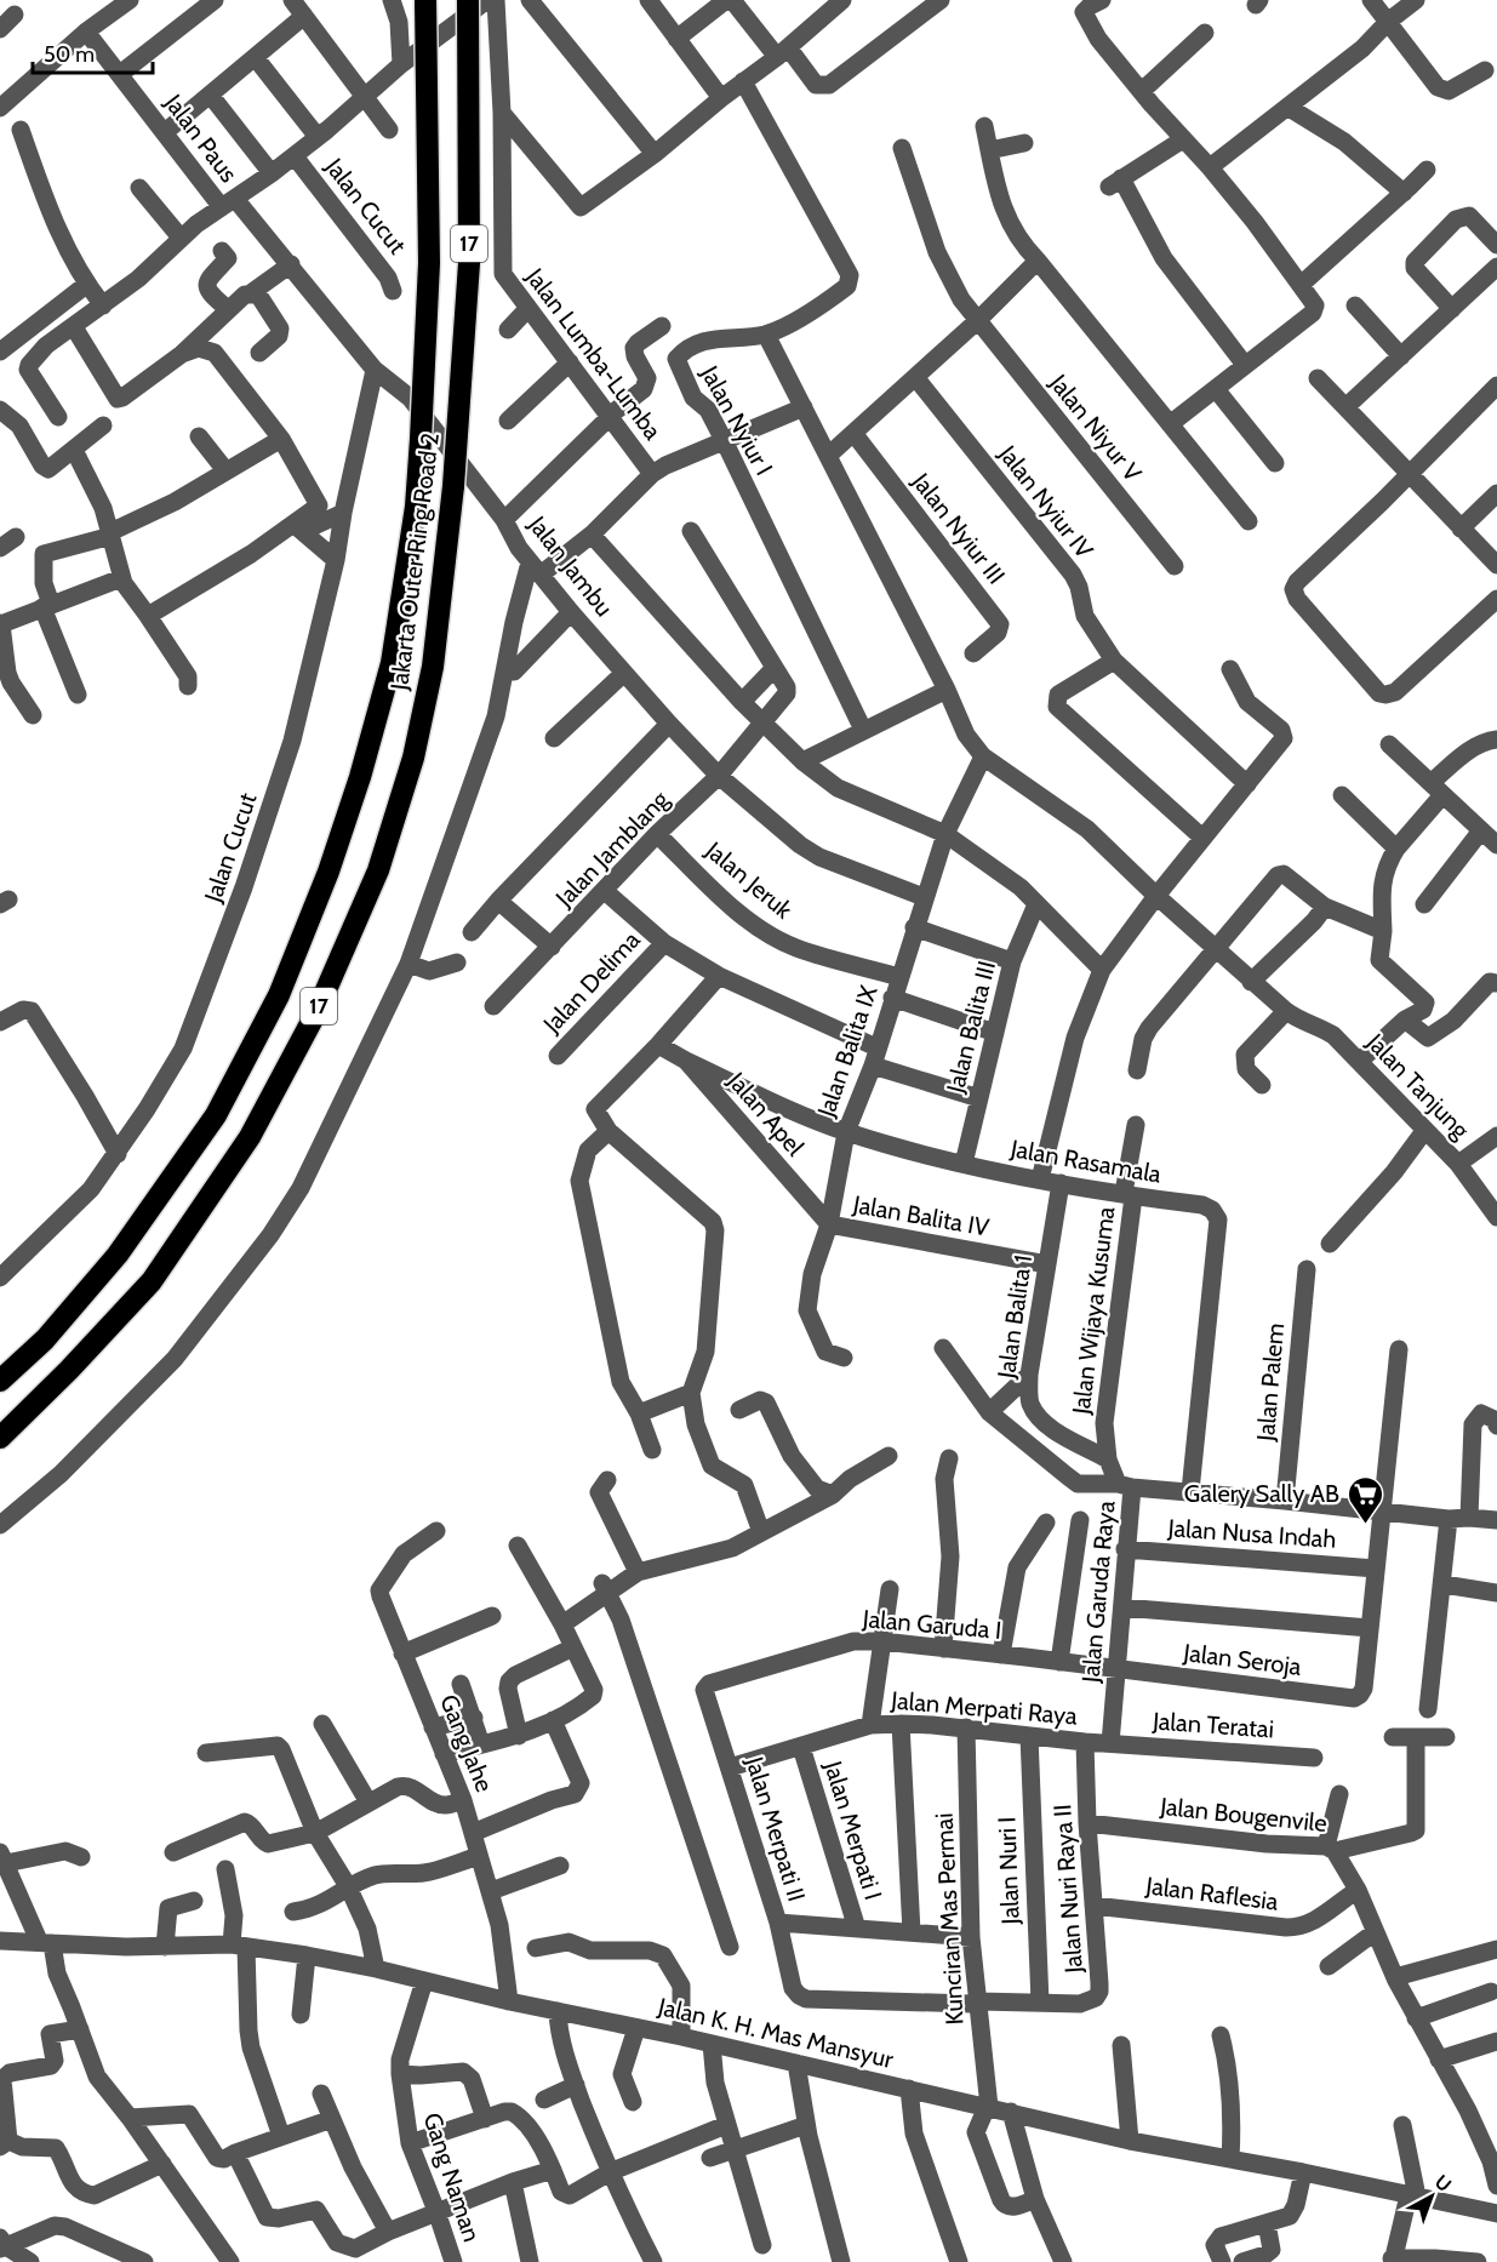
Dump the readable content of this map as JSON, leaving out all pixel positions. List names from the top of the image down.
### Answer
{
  "streets": {
    "highway": ["17", "Jakarta Outer Ring Road 2"],
    "street": [
      "Jalan Paus",
      "Jalan Cucut",
      "Jalan Lumba-Lumba",
      "Jalan Nyiur I",
      "Jalan Niyur V",
      "Jalan Nyiur IV",
      "Jalan Nyiur III",
      "Jalan Jambu",
      "Jalan Jamblang",
      "Jalan Jeruk",
      "Jalan Delima",
      "Jalan Balita III",
      "Jalan Balita IX",
      "Jalan Tanjung",
      "Jalan Apel",
      "Jalan Rasamala",
      "Jalan Balita IV",
      "Jalan Wijaya Kusuma",
      "Jalan Balita 1",
      "Jalan Palem",
      "Jalan Nusa Indah",
      "Jalan Garuda Raya",
      "Jalan Garuda I",
      "Jalan Seroja",
      "Jalan Merpati Raya",
      "Jalan Teratai",
      "Gang Jahe",
      "Jalan Bougenvile",
      "Jalan Merpati II",
      "Jalan Merpati I",
      "Jalan Nuri I",
      "Jalan Nuri Raya II",
      "Jalan Raflesia",
      "Kunciran Mas Permai",
      "Jalan K. H. Mas Mansyur",
      "Gang Naman"
    ]
  },
  "crossings": [
    ["Jalan Paus", "Jalan Jambu"],
    ["Jalan Cucut", "Jalan Jambu"],
    ["Jalan Jambu", "Jalan Jamblang"],
    ["Jalan Jambu", "Jalan Balita IX"],
    ["Jalan Jamblang", "Jalan Jeruk"],
    ["Jalan Jeruk", "Jalan Balita IX"],
    ["Jalan Balita III", "Jalan Rasamala"],
    ["Jalan Balita IX", "Jalan Tanjung"],
    ["Jalan Balita IX", "Jalan Apel"],
    ["Jalan Balita IX", "Jalan Rasamala"],
    ["Jalan Balita IX", "Jalan Balita IV"],
    ["Jalan Apel", "Jalan Rasamala"],
    ["Jalan Apel", "Jalan Balita IV"],
    ["Jalan Rasamala", "Jalan Wijaya Kusuma"],
    ["Jalan Rasamala", "Jalan Balita 1"],
    ["Jalan Balita IV", "Jalan Balita 1"],
    ["Jalan Wijaya Kusuma", "Jalan Balita 1"],
    ["Jalan Wijaya Kusuma", "Jalan Garuda Raya"],
    ["Jalan Nusa Indah", "Jalan Garuda Raya"],
    ["Jalan Garuda Raya", "Jalan Garuda I"],
    ["Jalan Garuda Raya", "Jalan Seroja"],
    ["Jalan Garuda Raya", "Jalan Merpati Raya"],
    ["Jalan Garuda Raya", "Jalan Teratai"],
    ["Jalan Garuda I", "Jalan Seroja"],
    ["Jalan Garuda I", "Jalan Merpati II"],
    ["Jalan Merpati Raya", "Jalan Teratai"],
    ["Jalan Merpati Raya", "Jalan Merpati II"],
    ["Jalan Merpati Raya", "Jalan Merpati I"],
    ["Jalan Merpati Raya", "Jalan Nuri I"],
    ["Jalan Merpati Raya", "Jalan Nuri Raya II"],
    ["Jalan Merpati Raya", "Kunciran Mas Permai"],
    ["Gang Jahe", "Jalan K. H. Mas Mansyur"],
    ["Jalan Bougenvile", "Jalan Nuri Raya II"],
    ["Jalan Bougenvile", "Jalan Raflesia"],
    ["Jalan Merpati II", "Jalan Nuri Raya II"],
    ["Jalan Nuri I", "Jalan Nuri Raya II"],
    ["Jalan Nuri Raya II", "Jalan Raflesia"],
    ["Jalan Nuri Raya II", "Kunciran Mas Permai"],
    ["Kunciran Mas Permai", "Jalan K. H. Mas Mansyur"],
    ["Jalan K. H. Mas Mansyur", "Gang Naman"]
  ],
  "places": {
    "supermarket": ["Galery Sally AB"]
  },
  "scale_bar": "50 m",
  "north": "top right"
}
